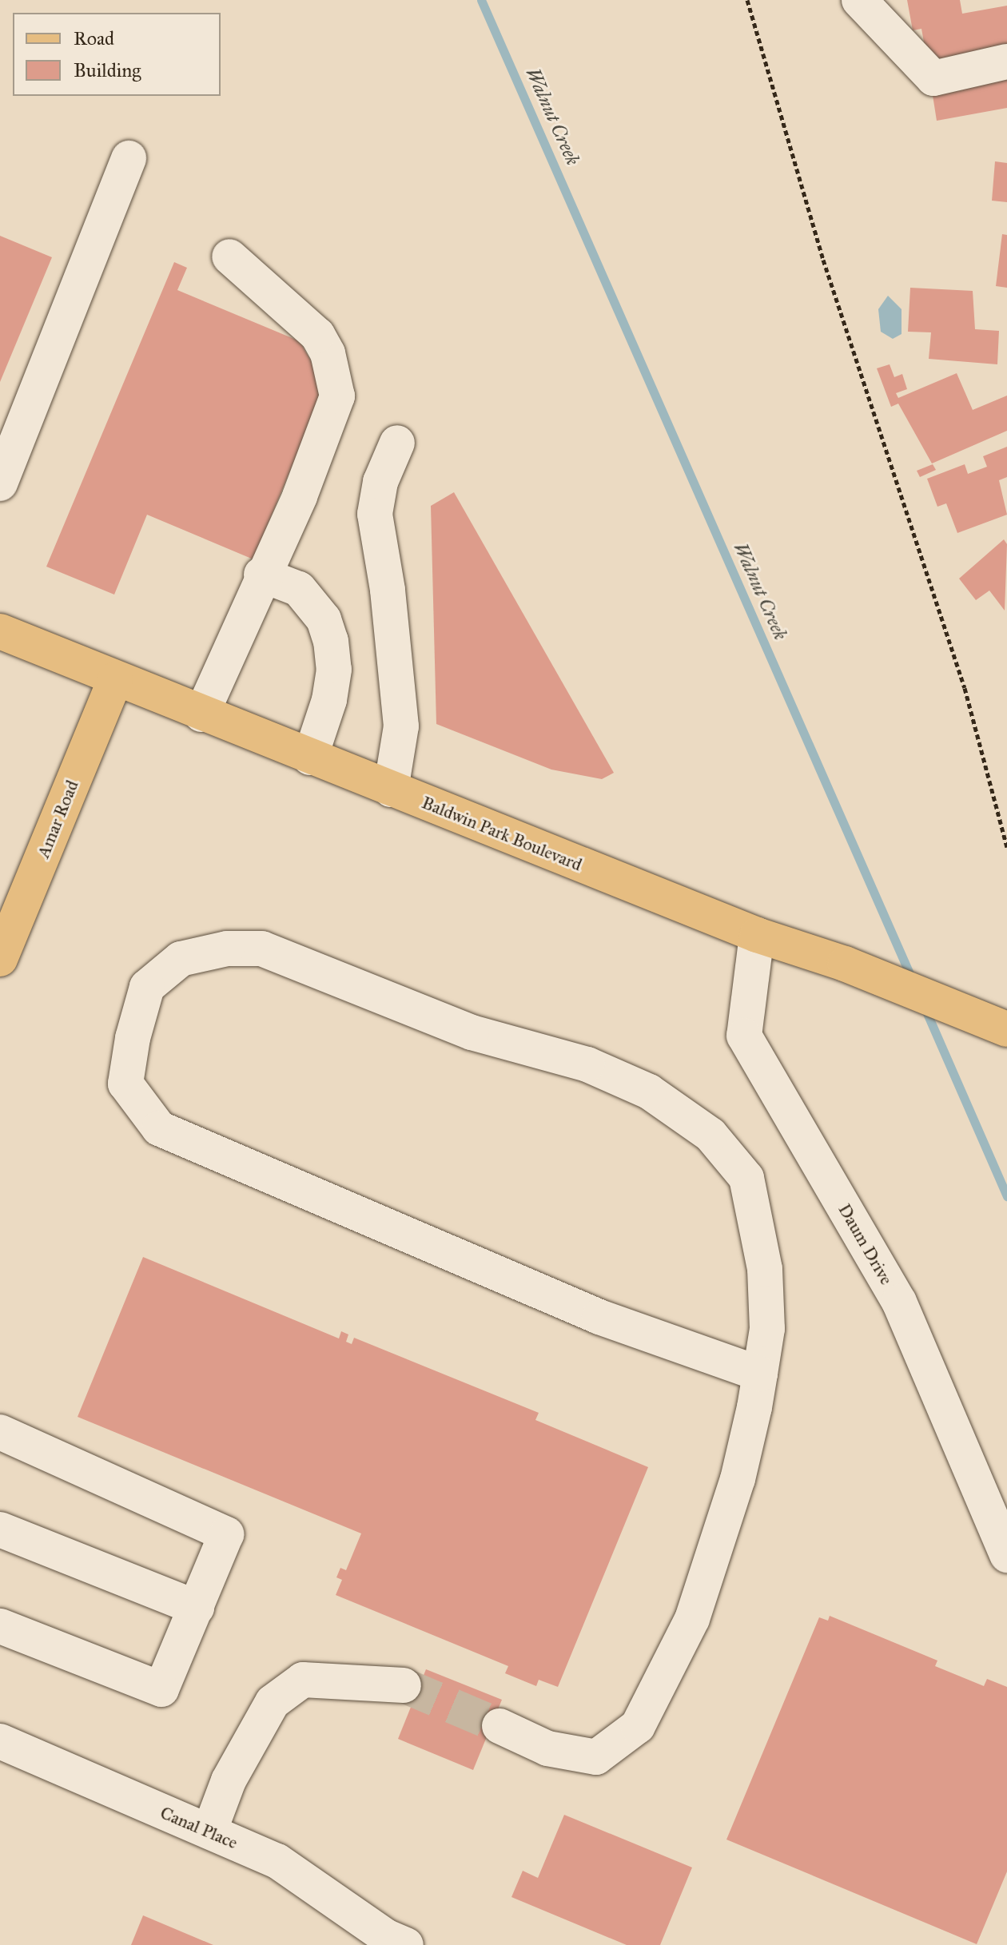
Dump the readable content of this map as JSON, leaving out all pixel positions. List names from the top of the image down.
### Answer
{
  "streets": {
    "main road": ["Amar Road", "Baldwin Park Boulevard"],
    "street": ["Daum Drive", "Canal Place"]
  },
  "crossings": [
    ["Amar Road", "Baldwin Park Boulevard"],
    ["Baldwin Park Boulevard", "Daum Drive"]
  ],
  "water": ["Walnut Creek"],
  "legend": ["Road", "Building"]
}
